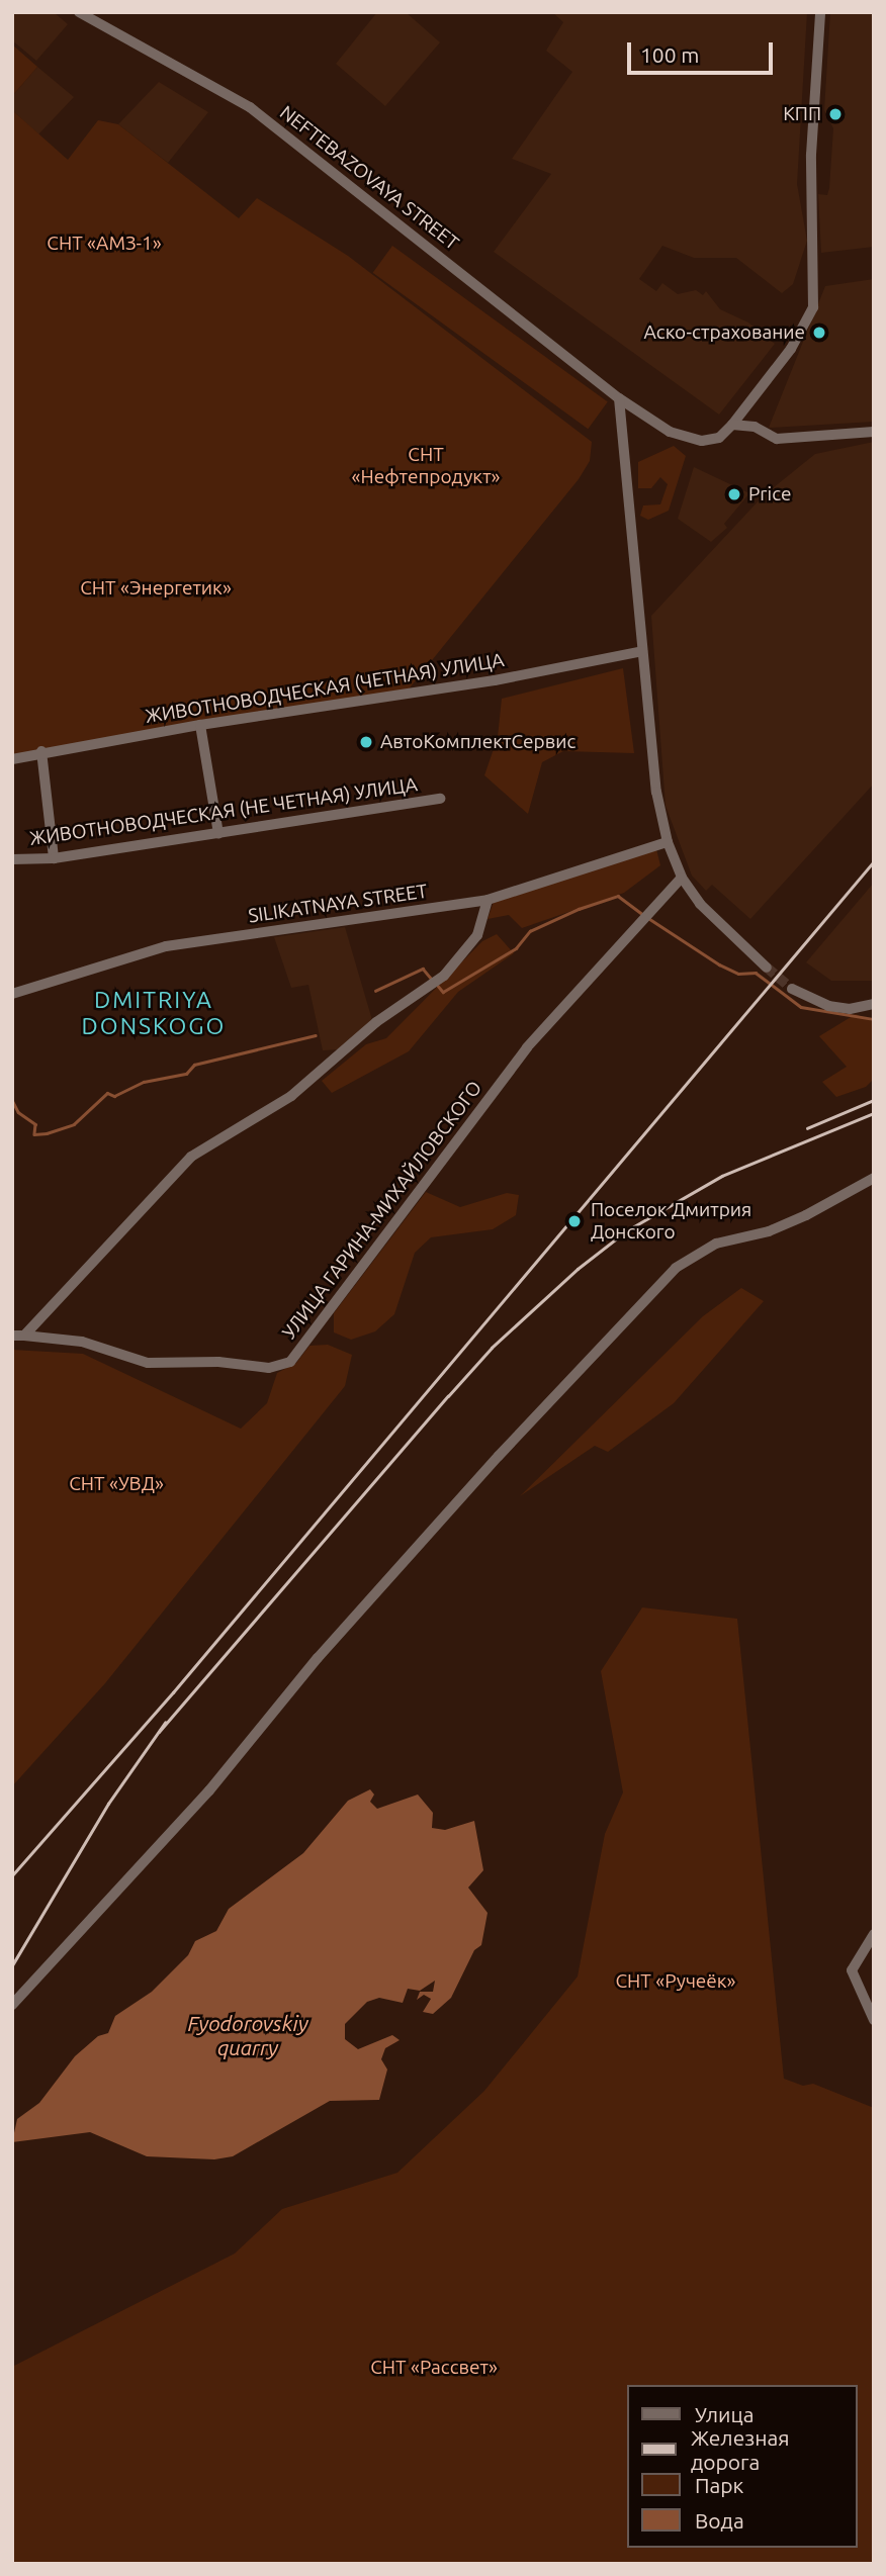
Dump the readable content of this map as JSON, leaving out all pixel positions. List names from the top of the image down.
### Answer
{
  "streets": {
    "street": [
      "NEFTEBAZOVAYA STREET",
      "ЖИВОТНОВОДЧЕСКАЯ (ЧЕТНАЯ) УЛИЦА",
      "ЖИВОТНОВОДЧЕСКАЯ (НЕ ЧЕТНАЯ) УЛИЦА",
      "SILIKATNAYA STREET",
      "УЛИЦА ГАРИНА-МИХАЙЛОВСКОГО"
    ]
  },
  "districts": ["DMITRIYA DONSKOGO"],
  "water": ["Fyodorovskiy quarry"],
  "parks": [
    "СНТ «АМЗ-1»",
    "СНТ «Нефтепродукт»",
    "СНТ «Энергетик»",
    "СНТ «УВД»",
    "СНТ «Ручеёк»",
    "СНТ «Рассвет»"
  ],
  "places": [
    "КПП",
    "Аско-страхование",
    "Price",
    "АвтоКомплектСервис",
    "Поселок Дмитрия Донского"
  ],
  "legend": [
    "Улица",
    "Железная дорога",
    "Парк",
    "Вода"
  ],
  "scale_bar": "100 m"
}
